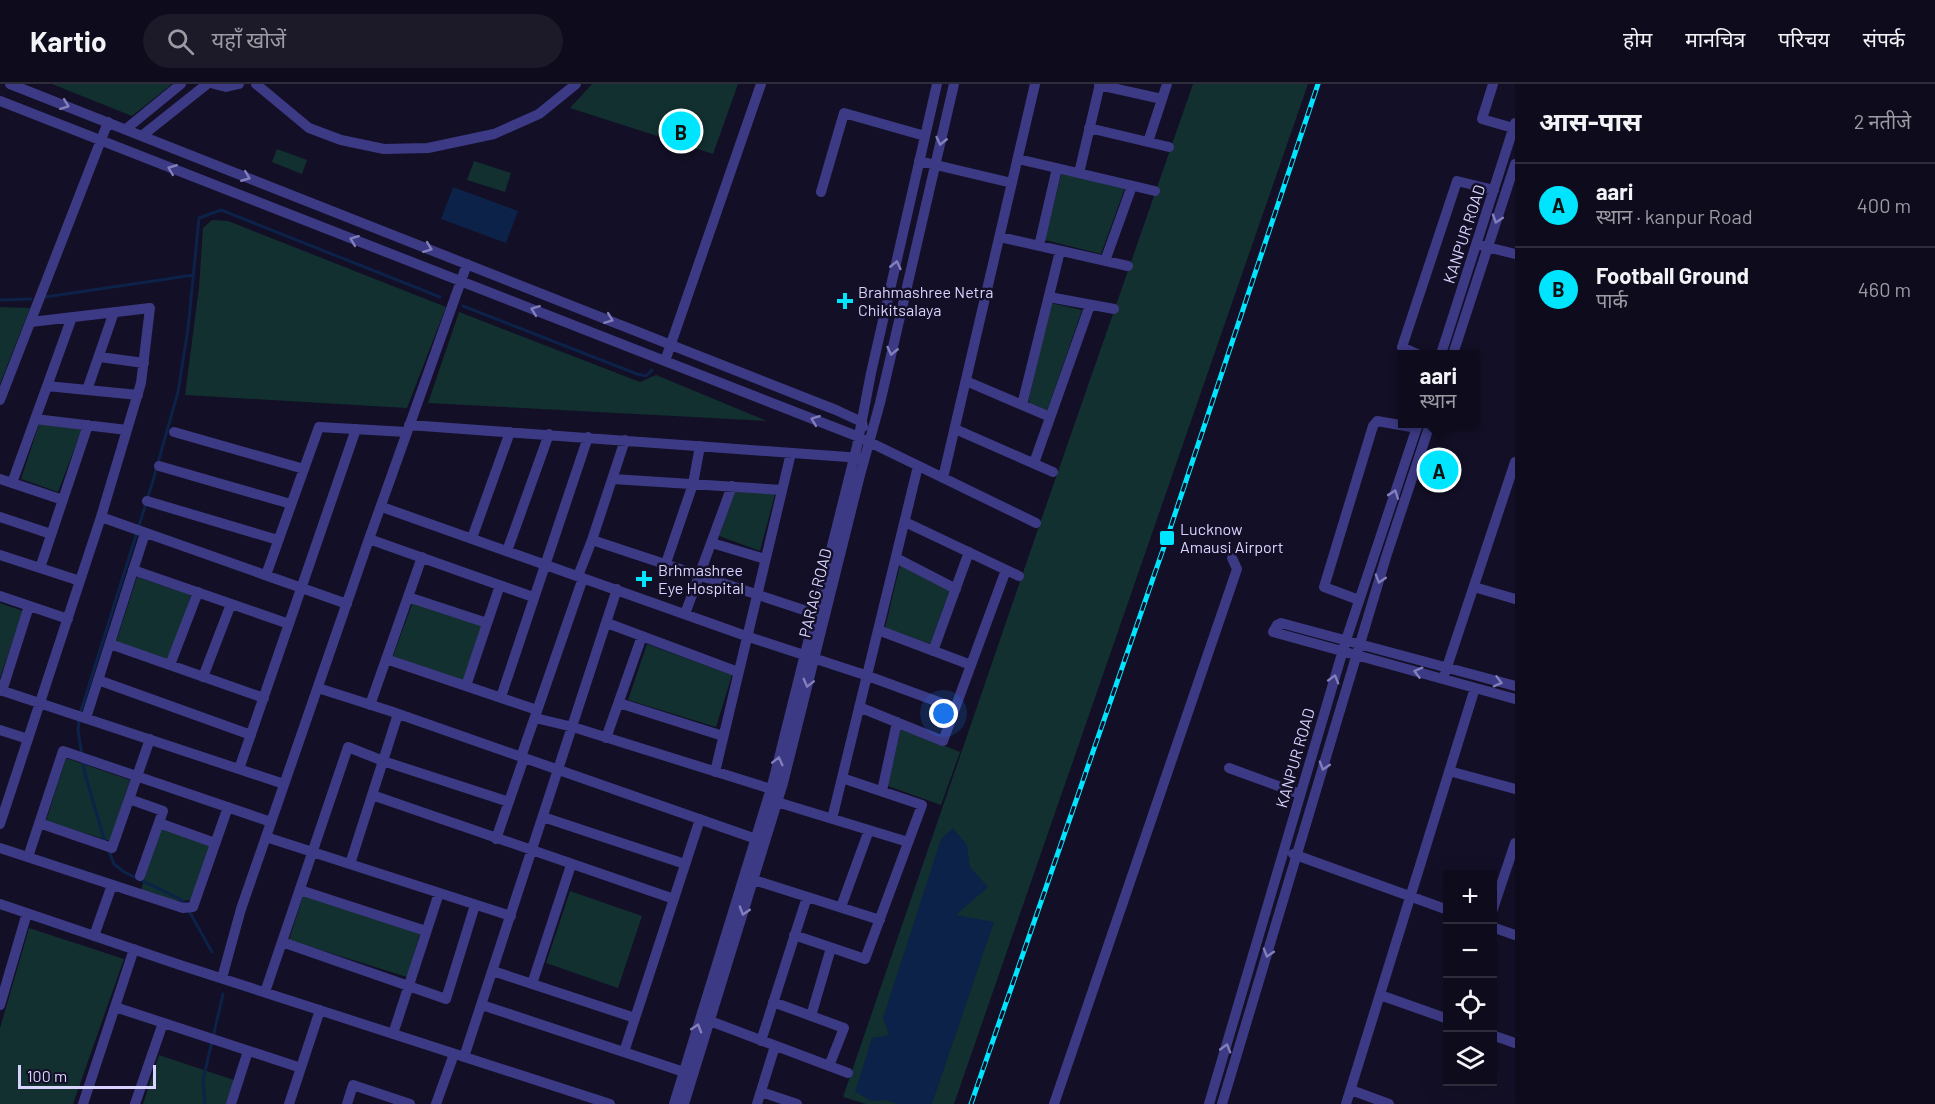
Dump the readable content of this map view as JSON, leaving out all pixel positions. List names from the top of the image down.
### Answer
{
  "streets": {
    "street": ["KANPUR ROAD", "PARAG ROAD"]
  },
  "places": {
    "health": ["Brahmashree Netra Chikitsalaya", "Brhmashree Eye Hospital"],
    "transit": ["Lucknow Amausi Airport"]
  },
  "scale_bar": "100 m",
  "page": {
    "header": "Kartio",
    "search": "यहाँ खोजें",
    "nav": [
      "होम",
      "मानचित्र",
      "परिचय",
      "संपर्क"
    ],
    "heading": ["आस-पास", "2 नतीजे"],
    "pins": ["B", "A"],
    "list": [
      {
        "mark": "A",
        "name": "aari",
        "note": "स्थान · kanpur Road",
        "value": "400 m"
      },
      {
        "mark": "B",
        "name": "Football Ground",
        "note": "पार्क",
        "value": "460 m"
      }
    ],
    "popup": ["aari", "स्थान"],
    "map_buttons": ["+", "−"],
    "scale": "100 m"
  }
}
